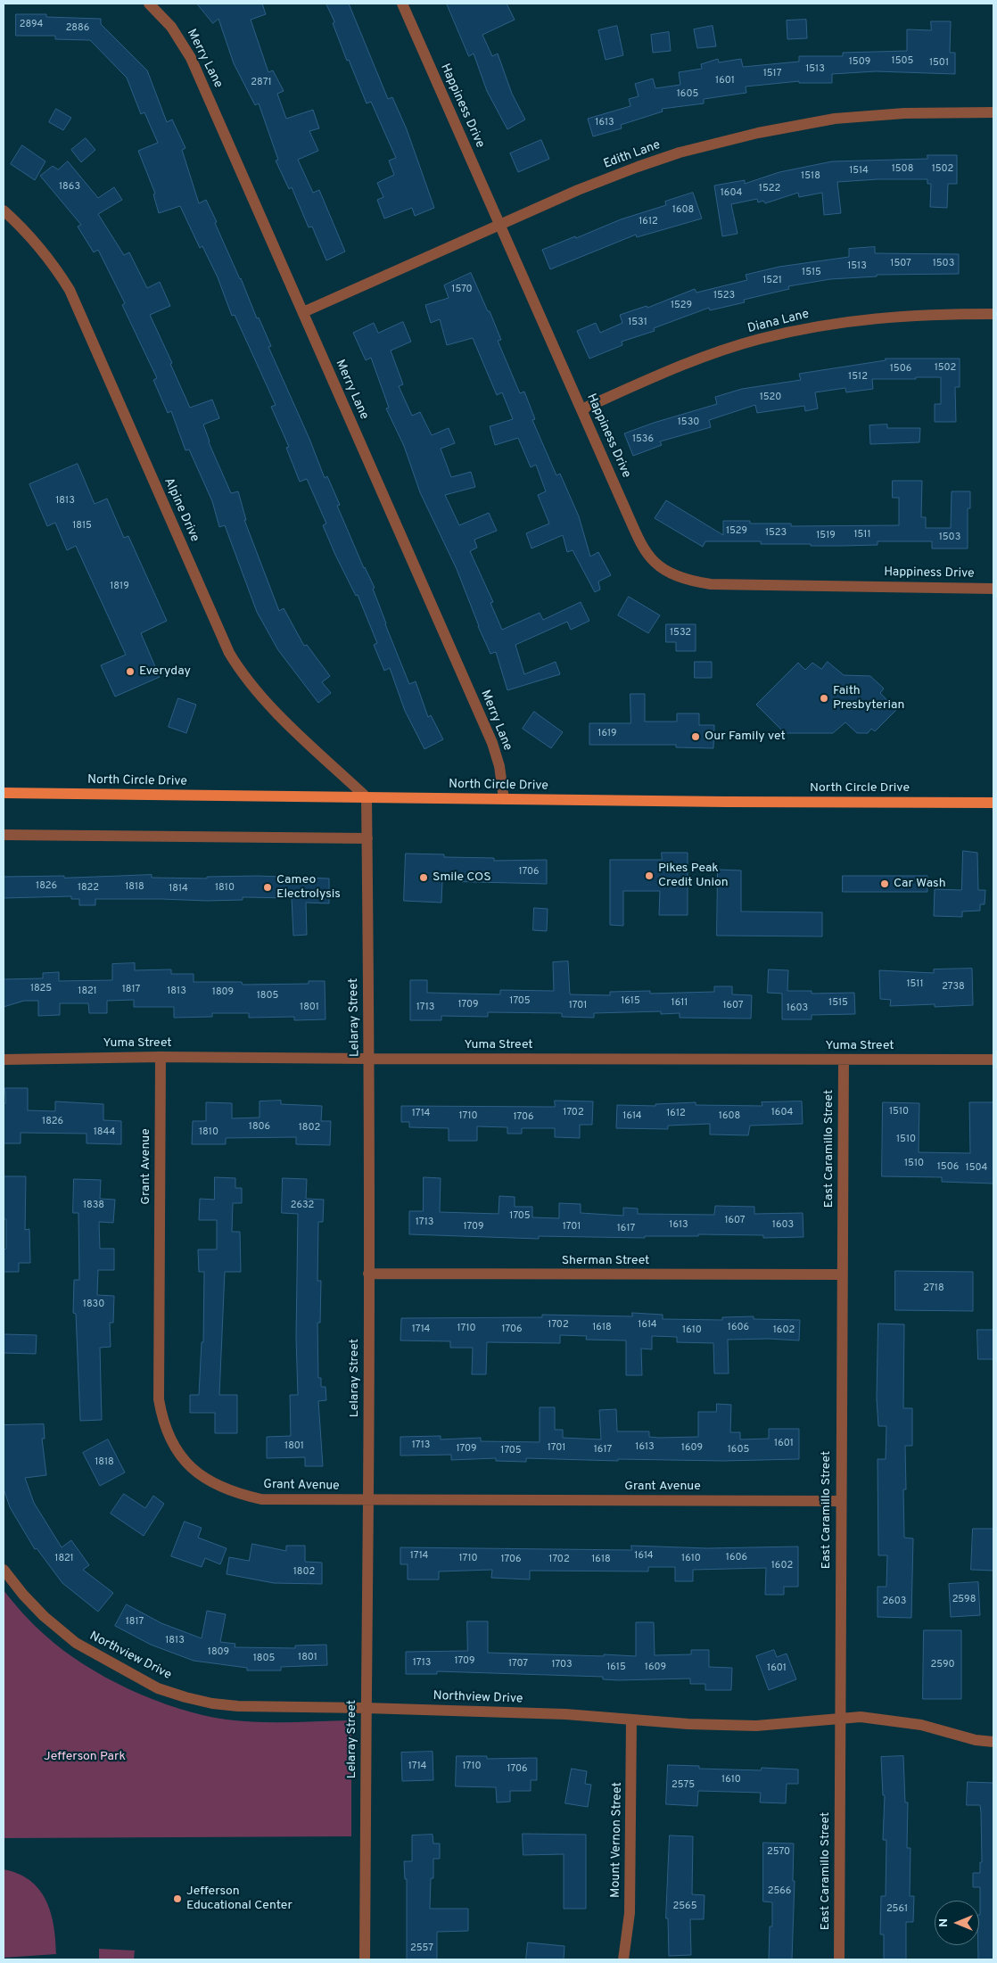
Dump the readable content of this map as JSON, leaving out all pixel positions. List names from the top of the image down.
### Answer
{
  "streets": {
    "main road": ["North Circle Drive"],
    "street": [
      "Merry Lane",
      "Happiness Drive",
      "Edith Lane",
      "Diana Lane",
      "Alpine Drive",
      "Lelaray Street",
      "Yuma Street",
      "East Caramillo Street",
      "Grant Avenue",
      "Sherman Street",
      "Northview Drive",
      "Mount Vernon Street"
    ]
  },
  "crossings": [
    ["Merry Lane", "Edith Lane"],
    ["Merry Lane", "North Circle Drive"],
    ["Happiness Drive", "Edith Lane"],
    ["Happiness Drive", "Diana Lane"],
    ["Alpine Drive", "North Circle Drive"],
    ["Alpine Drive", "Lelaray Street"],
    ["North Circle Drive", "Lelaray Street"],
    ["Lelaray Street", "Yuma Street"],
    ["Lelaray Street", "Grant Avenue"],
    ["Lelaray Street", "Sherman Street"],
    ["Lelaray Street", "Northview Drive"],
    ["Yuma Street", "East Caramillo Street"],
    ["Yuma Street", "Grant Avenue"],
    ["East Caramillo Street", "Grant Avenue"],
    ["East Caramillo Street", "Sherman Street"],
    ["East Caramillo Street", "Northview Drive"],
    ["Northview Drive", "Mount Vernon Street"]
  ],
  "parks": ["Jefferson Park"],
  "places": [
    "Everyday",
    "Faith Presbyterian",
    "Our Family vet",
    "Pikes Peak Credit Union",
    "Smile COS",
    "Car Wash",
    "Cameo Electrolysis",
    "Jefferson Educational Center"
  ],
  "house_numbers": [
    "2894",
    "2886",
    "1505",
    "1509",
    "1501",
    "1513",
    "1517",
    "1601",
    "2871",
    "1605",
    "1613",
    "1508",
    "1502",
    "1514",
    "1518",
    "1863",
    "1522",
    "1604",
    "1608",
    "1612",
    "1507",
    "1503",
    "1513",
    "1515",
    "1521",
    "1570",
    "1523",
    "1529",
    "1531",
    "1502",
    "1506",
    "1512",
    "1520",
    "1530",
    "1536",
    "1813",
    "1815",
    "1529",
    "1523",
    "1511",
    "1519",
    "1503",
    "1819",
    "1532",
    "1619",
    "1706",
    "1826",
    "1818",
    "1822",
    "1810",
    "1814",
    "1511",
    "2738",
    "1825",
    "1817",
    "1821",
    "1813",
    "1809",
    "1805",
    "1705",
    "1615",
    "1611",
    "1515",
    "1709",
    "1701",
    "1607",
    "1801",
    "1713",
    "1603",
    "1510",
    "1702",
    "1604",
    "1714",
    "1612",
    "1710",
    "1614",
    "1608",
    "1706",
    "1826",
    "1806",
    "1802",
    "1844",
    "1810",
    "1510",
    "1510",
    "1506",
    "1504",
    "1838",
    "2632",
    "1705",
    "1607",
    "1713",
    "1613",
    "1603",
    "1709",
    "1701",
    "1617",
    "2718",
    "1830",
    "1702",
    "1614",
    "1618",
    "1606",
    "1710",
    "1714",
    "1706",
    "1610",
    "1602",
    "1601",
    "1713",
    "1801",
    "1613",
    "1701",
    "1609",
    "1709",
    "1617",
    "1605",
    "1705",
    "1818",
    "1714",
    "1614",
    "1606",
    "1821",
    "1710",
    "1610",
    "1706",
    "1702",
    "1618",
    "1602",
    "1802",
    "2598",
    "2603",
    "1817",
    "1813",
    "1809",
    "1801",
    "1805",
    "1709",
    "1713",
    "1707",
    "1703",
    "2590",
    "1615",
    "1609",
    "1601",
    "1714",
    "1710",
    "1706",
    "1610",
    "2575",
    "2570",
    "2566",
    "2565",
    "2561",
    "2557"
  ],
  "north": "left"
}
